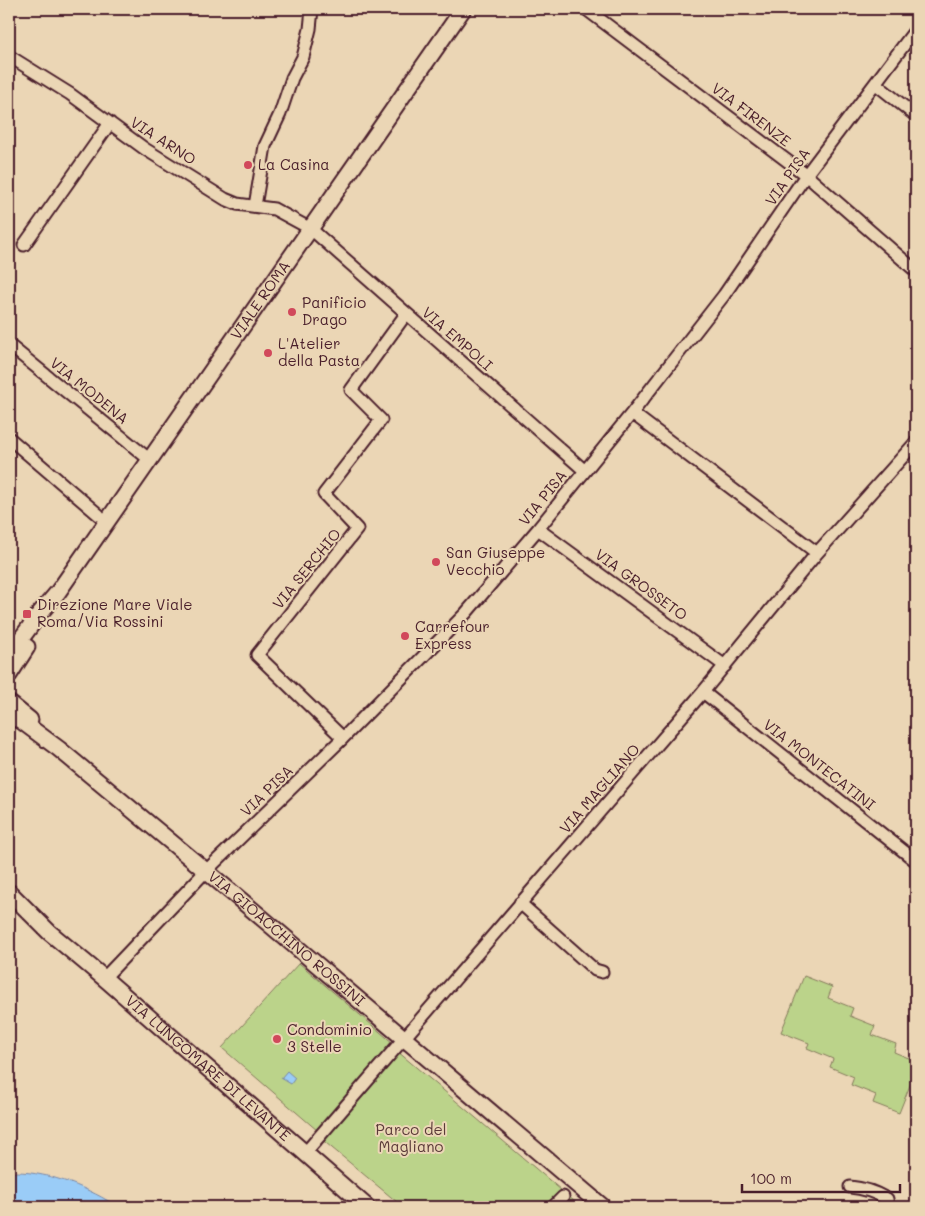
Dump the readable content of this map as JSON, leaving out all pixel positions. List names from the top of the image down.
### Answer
{
  "streets": {
    "main road": ["VIALE ROMA", "VIA GIOACCHINO ROSSINI", "VIA LUNGOMARE DI LEVANTE"],
    "street": [
      "VIA FIRENZE",
      "VIA ARNO",
      "VIA PISA",
      "VIA EMPOLI",
      "VIA MODENA",
      "VIA SERCHIO",
      "VIA GROSSETO",
      "VIA MONTECATINI",
      "VIA MAGLIANO"
    ]
  },
  "crossings": [
    ["VIA FIRENZE", "VIA PISA"],
    ["VIA ARNO", "VIALE ROMA"],
    ["VIA ARNO", "VIA EMPOLI"],
    ["VIA PISA", "VIA EMPOLI"],
    ["VIA PISA", "VIA SERCHIO"],
    ["VIA PISA", "VIA GROSSETO"],
    ["VIA PISA", "VIA GIOACCHINO ROSSINI"],
    ["VIA PISA", "VIA LUNGOMARE DI LEVANTE"],
    ["VIALE ROMA", "VIA EMPOLI"],
    ["VIALE ROMA", "VIA MODENA"],
    ["VIA EMPOLI", "VIA SERCHIO"],
    ["VIA GROSSETO", "VIA MAGLIANO"],
    ["VIA MONTECATINI", "VIA MAGLIANO"],
    ["VIA MAGLIANO", "VIA GIOACCHINO ROSSINI"],
    ["VIA MAGLIANO", "VIA LUNGOMARE DI LEVANTE"]
  ],
  "parks": ["Parco del Magliano"],
  "places": {
    "other": [
      "La Casina",
      "Panificio Drago",
      "L'Atelier della Pasta",
      "San Giuseppe Vecchio",
      "Carrefour Express",
      "Condominio 3 Stelle"
    ],
    "transit": ["Direzione Mare Viale Roma/Via Rossini"]
  },
  "scale_bar": "100 m"
}
